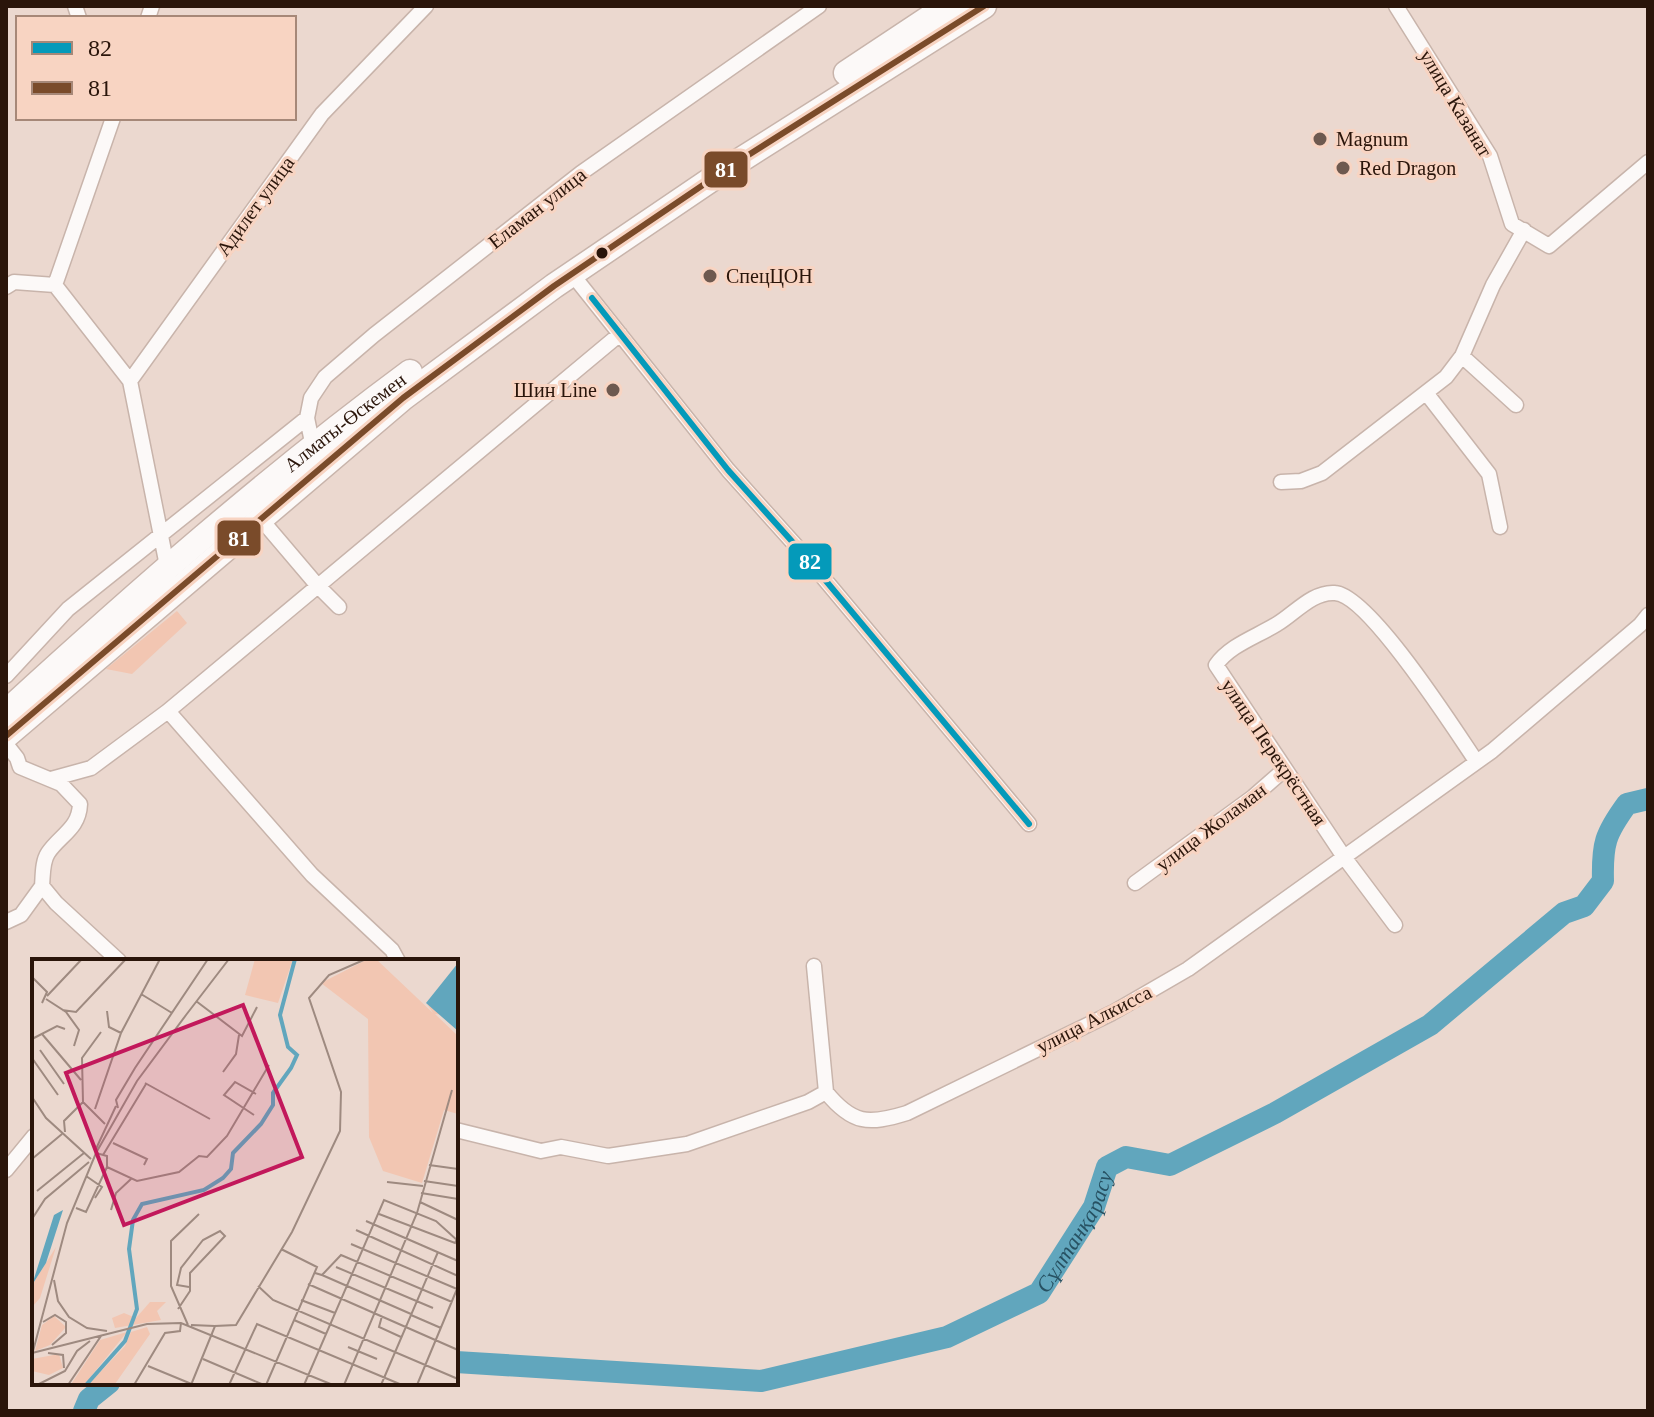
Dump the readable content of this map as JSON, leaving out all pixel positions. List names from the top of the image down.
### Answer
{
  "streets": {
    "main road": ["Алматы-Өскемен"],
    "street": [
      "улица Казанат",
      "Адилет улица",
      "Еламан улица",
      "улица Перекрёстная",
      "улица Жоламан",
      "улица Алкисса"
    ]
  },
  "crossings": [
    ["улица Перекрёстная", "улица Жоламан"],
    ["улица Перекрёстная", "улица Алкисса"]
  ],
  "water": ["Сұлтанқарасу"],
  "places": [
    "Magnum",
    "Red Dragon",
    "СпецЦОН",
    "Шин Line"
  ],
  "lines": ["transit line 81", "transit line 82"],
  "legend": ["82", "81"]
}
